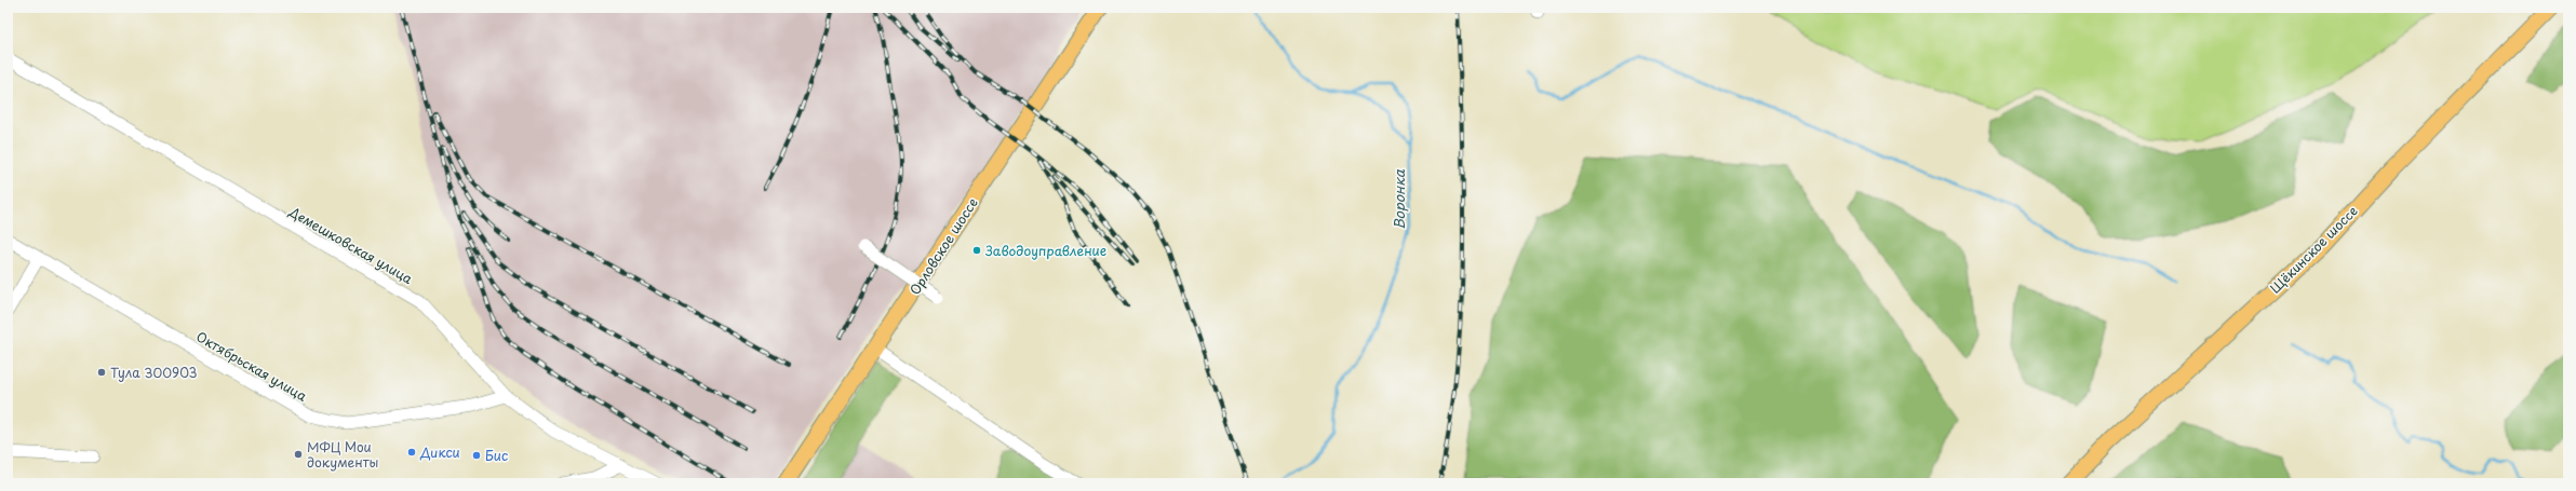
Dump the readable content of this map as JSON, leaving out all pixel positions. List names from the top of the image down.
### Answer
{
  "streets": {
    "main road": ["Орловское шоссе", "Щёкинское шоссе"],
    "street": ["Демешковская улица", "Октябрьская улица"]
  },
  "crossings": [
    ["Демешковская улица", "Октябрьская улица"]
  ],
  "water": ["Воронка"],
  "places": [
    "Заводоуправление",
    "Тула 300903",
    "Дикси",
    "МФЦ Мои документы",
    "Бис"
  ]
}
